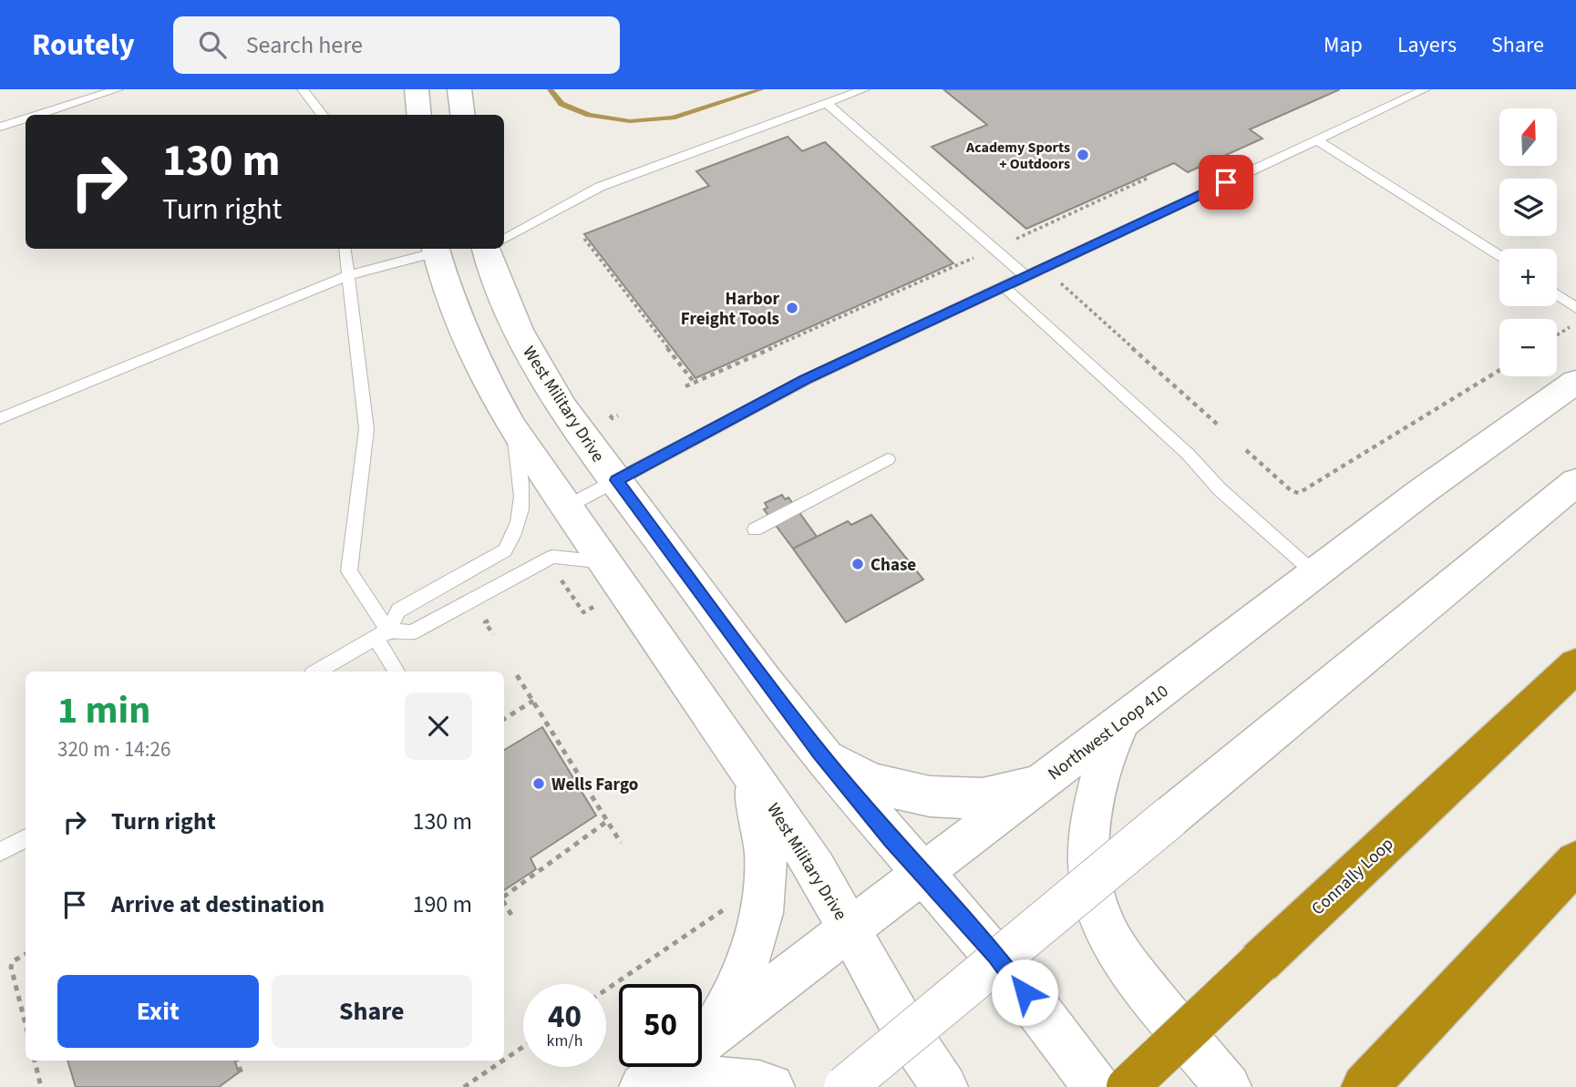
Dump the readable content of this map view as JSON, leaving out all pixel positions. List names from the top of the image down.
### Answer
{
  "streets": {
    "highway": ["Connally Loop"],
    "main road": ["West Military Drive", "Northwest Loop 410"]
  },
  "crossings": [
    ["West Military Drive", "Northwest Loop 410"]
  ],
  "places": [
    "Academy Sports + Outdoors",
    "Harbor Freight Tools",
    "Chase",
    "Wells Fargo"
  ],
  "north": "top",
  "page": {
    "header": "Routely",
    "search": "Search here",
    "nav": ["Map", "Layers", "Share"],
    "map_buttons": ["+", "−"],
    "turn": ["130 m", "Turn right"],
    "heading": ["1 min", "320 m · 14:26"],
    "list": [
      {
        "name": "Turn right",
        "value": "130 m"
      },
      {
        "name": "Arrive at destination",
        "value": "190 m"
      }
    ],
    "buttons": ["Exit", "Share"],
    "speed": "40 km/h",
    "limit": "50"
  }
}
